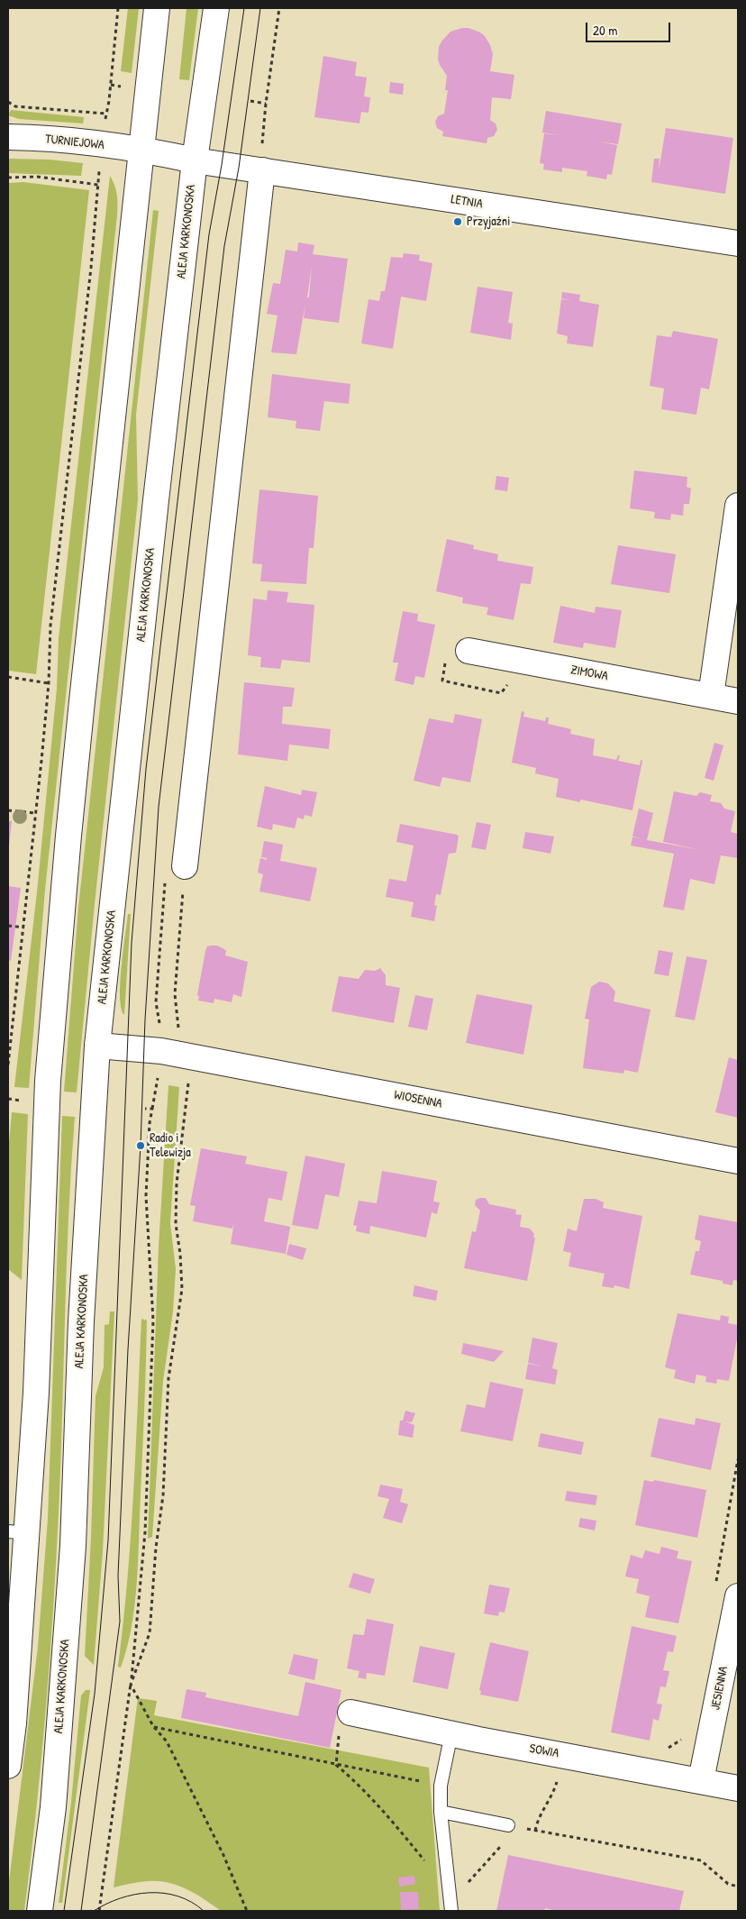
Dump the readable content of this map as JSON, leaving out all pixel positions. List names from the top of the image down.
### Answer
{
  "streets": {
    "main road": [
      "TURNIEJOWA",
      "LETNIA",
      "ALEJA KARKONOSKA",
      "ZIMOWA",
      "WIOSENNA",
      "JESIENNA",
      "SOWIA"
    ]
  },
  "crossings": [
    ["TURNIEJOWA", "LETNIA"],
    ["TURNIEJOWA", "ALEJA KARKONOSKA"],
    ["LETNIA", "ALEJA KARKONOSKA"],
    ["ALEJA KARKONOSKA", "WIOSENNA"],
    ["JESIENNA", "SOWIA"]
  ],
  "places": ["Przyjaźni", "Radio i Telewizja"],
  "scale_bar": "20 m"
}
